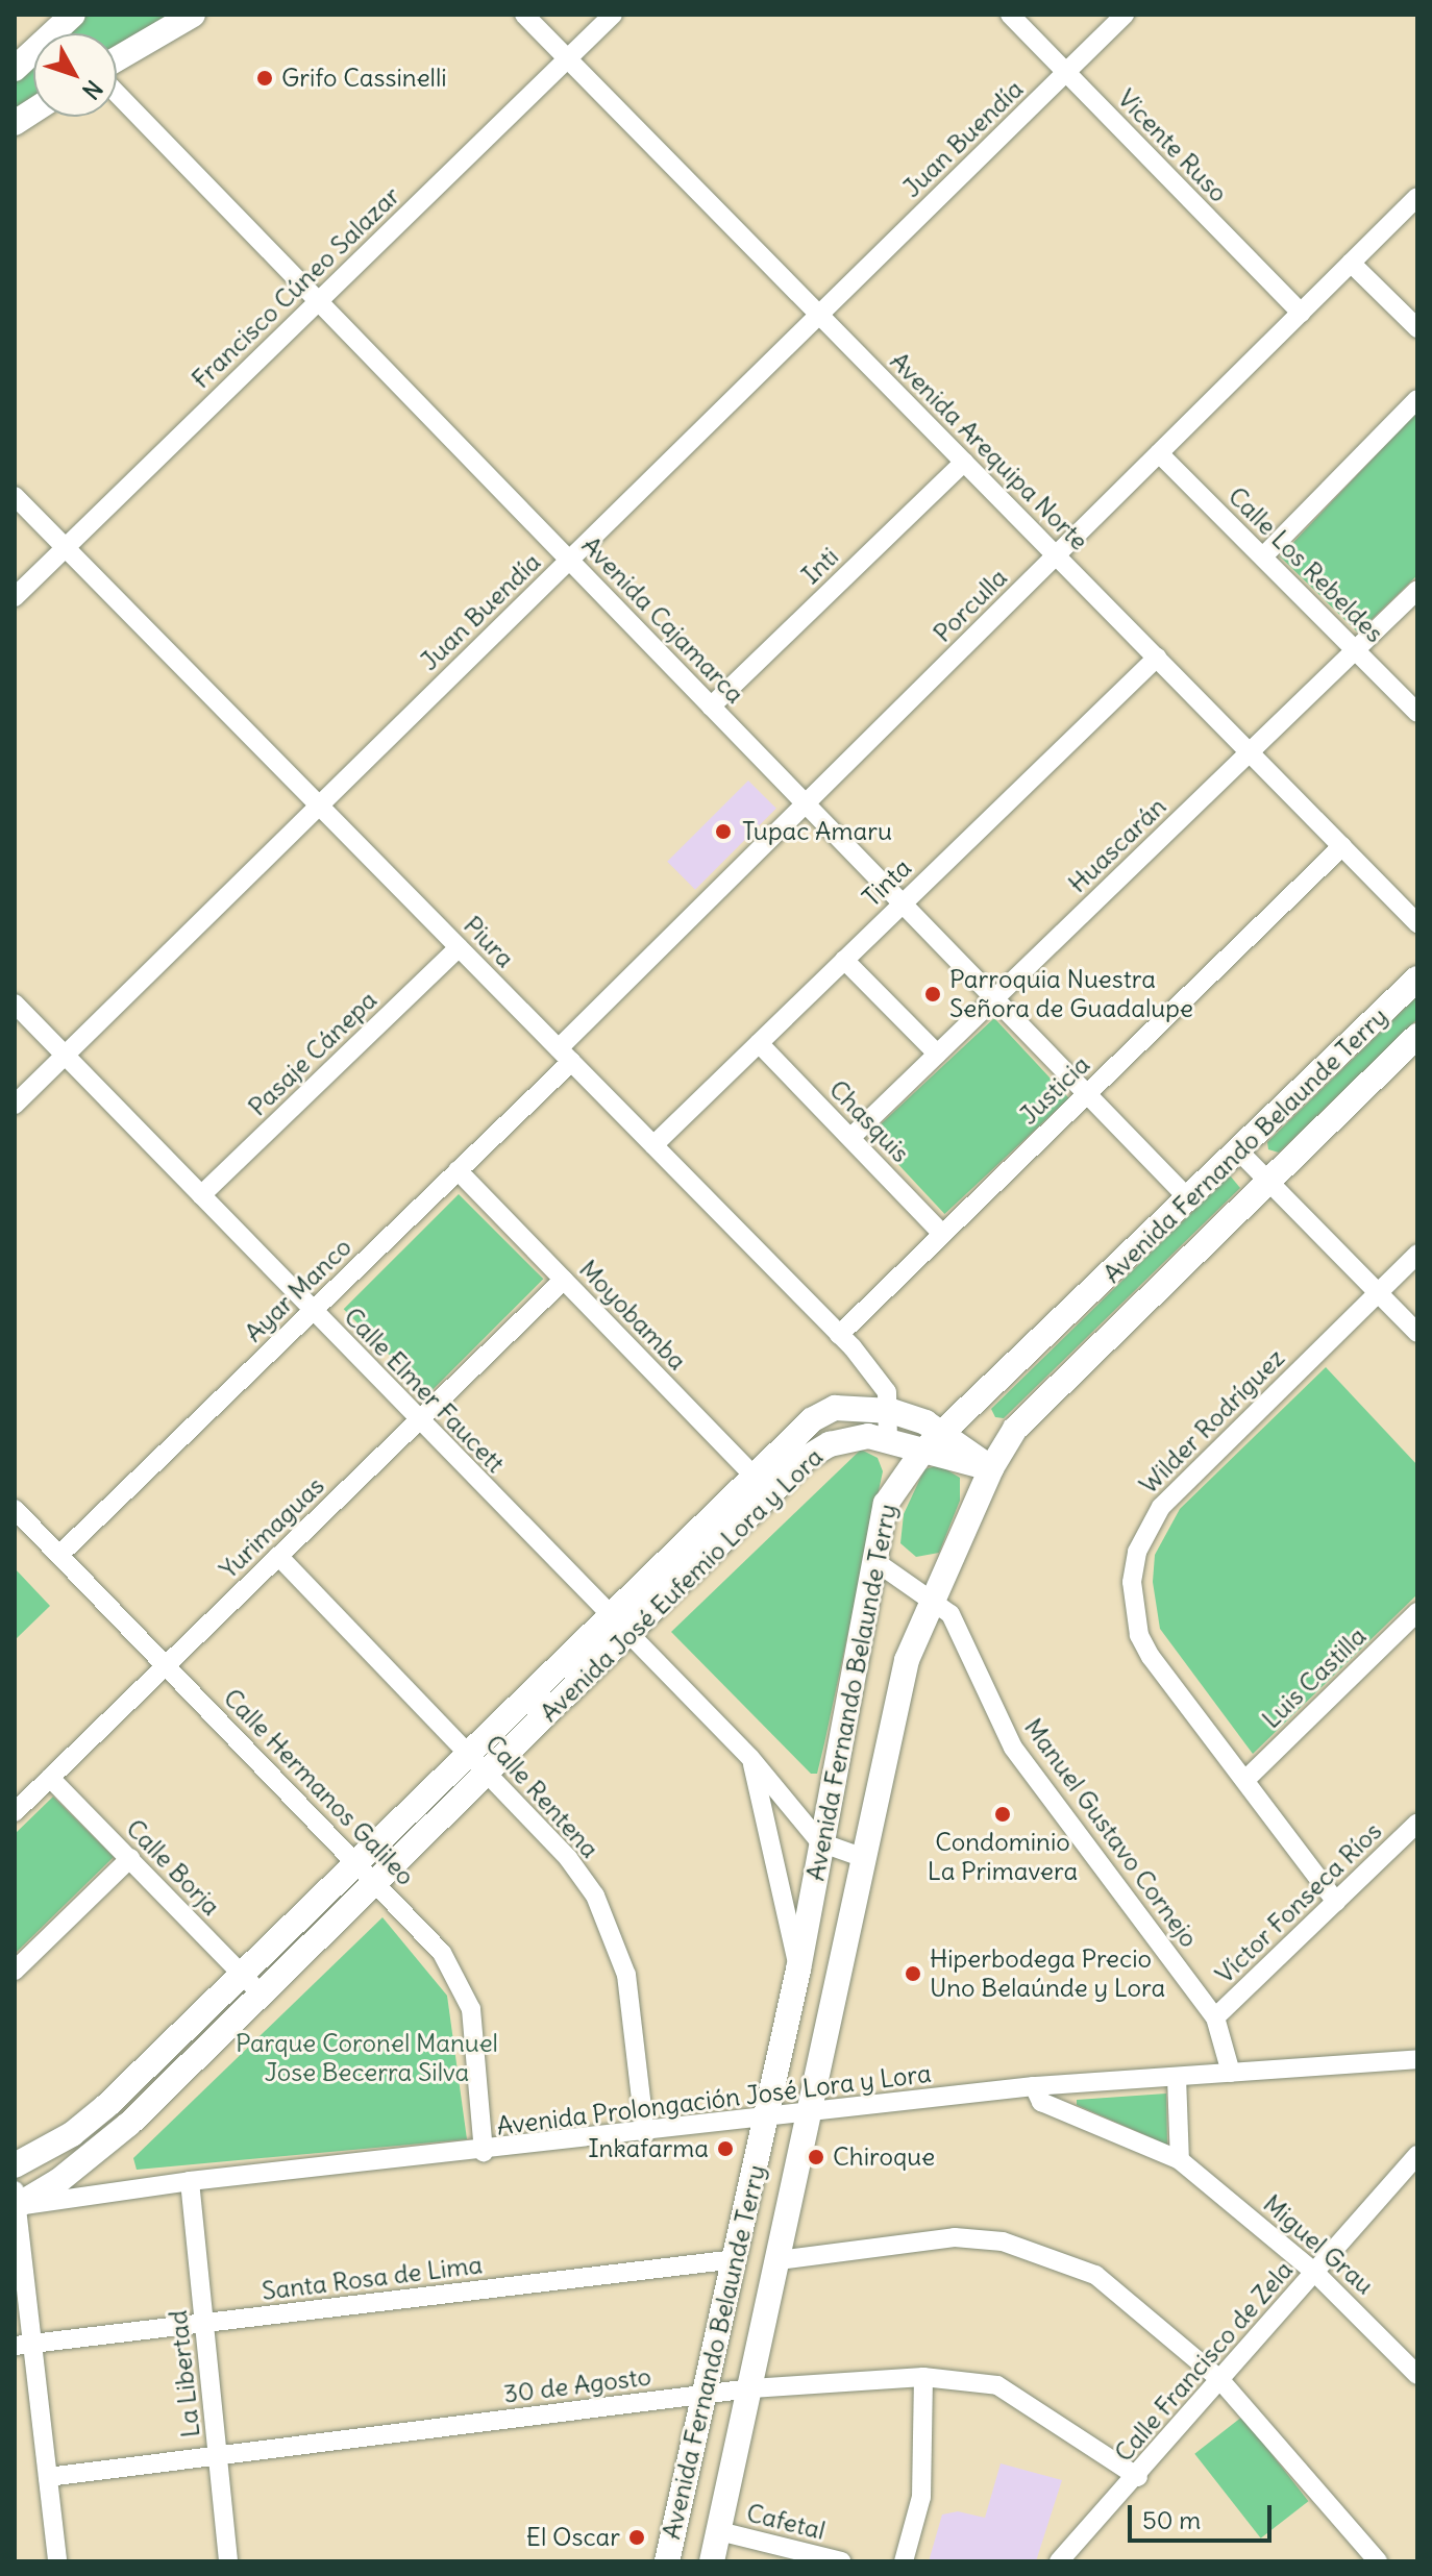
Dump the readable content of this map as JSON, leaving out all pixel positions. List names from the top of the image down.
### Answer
{
  "streets": {
    "main road": ["Avenida Fernando Belaunde Terry", "Avenida José Eufemio Lora y Lora"],
    "street": [
      "Juan Buendía",
      "Vicente Ruso",
      "Francisco Cúneo Salazar",
      "Avenida Arequipa Norte",
      "Calle Los Rebeldes",
      "Inti",
      "Porculla",
      "Avenida Cajamarca",
      "Huascarán",
      "Tinta",
      "Piura",
      "Pasaje Cánepa",
      "Justicia",
      "Chasquis",
      "Ayar Manco",
      "Moyobamba",
      "Calle Elmer Faucett",
      "Wilder Rodríguez",
      "Yurimaguas",
      "Luis Castilla",
      "Calle Hermanos Galileo",
      "Calle Rentena",
      "Manuel Gustavo Cornejo",
      "Calle Borja",
      "Víctor Fonseca Ríos",
      "Avenida Prolongación José Lora y Lora",
      "Miguel Grau",
      "Santa Rosa de Lima",
      "Calle Francisco de Zela",
      "La Libertad",
      "30 de Agosto",
      "Cafetal"
    ]
  },
  "crossings": [
    ["Juan Buendía", "Vicente Ruso"],
    ["Juan Buendía", "Avenida Arequipa Norte"],
    ["Juan Buendía", "Avenida Cajamarca"],
    ["Juan Buendía", "Piura"],
    ["Juan Buendía", "Calle Elmer Faucett"],
    ["Vicente Ruso", "Porculla"],
    ["Francisco Cúneo Salazar", "Avenida Arequipa Norte"],
    ["Francisco Cúneo Salazar", "Avenida Cajamarca"],
    ["Francisco Cúneo Salazar", "Piura"],
    ["Avenida Arequipa Norte", "Inti"],
    ["Avenida Arequipa Norte", "Porculla"],
    ["Avenida Arequipa Norte", "Huascarán"],
    ["Avenida Arequipa Norte", "Tinta"],
    ["Avenida Arequipa Norte", "Justicia"],
    ["Calle Los Rebeldes", "Porculla"],
    ["Calle Los Rebeldes", "Huascarán"],
    ["Inti", "Avenida Cajamarca"],
    ["Porculla", "Avenida Cajamarca"],
    ["Porculla", "Piura"],
    ["Porculla", "Ayar Manco"],
    ["Avenida Cajamarca", "Huascarán"],
    ["Avenida Cajamarca", "Tinta"],
    ["Avenida Cajamarca", "Justicia"],
    ["Avenida Cajamarca", "Avenida Fernando Belaunde Terry"],
    ["Huascarán", "Chasquis"],
    ["Tinta", "Piura"],
    ["Tinta", "Chasquis"],
    ["Piura", "Pasaje Cánepa"],
    ["Piura", "Justicia"],
    ["Piura", "Ayar Manco"],
    ["Piura", "Avenida José Eufemio Lora y Lora"],
    ["Pasaje Cánepa", "Calle Elmer Faucett"],
    ["Justicia", "Chasquis"],
    ["Avenida Fernando Belaunde Terry", "Calle Elmer Faucett"],
    ["Avenida Fernando Belaunde Terry", "Avenida José Eufemio Lora y Lora"],
    ["Avenida Fernando Belaunde Terry", "Manuel Gustavo Cornejo"],
    ["Avenida Fernando Belaunde Terry", "Avenida Prolongación José Lora y Lora"],
    ["Avenida Fernando Belaunde Terry", "Santa Rosa de Lima"],
    ["Avenida Fernando Belaunde Terry", "30 de Agosto"],
    ["Avenida Fernando Belaunde Terry", "Cafetal"],
    ["Ayar Manco", "Moyobamba"],
    ["Ayar Manco", "Calle Elmer Faucett"],
    ["Ayar Manco", "Calle Hermanos Galileo"],
    ["Moyobamba", "Yurimaguas"],
    ["Moyobamba", "Avenida José Eufemio Lora y Lora"],
    ["Calle Elmer Faucett", "Yurimaguas"],
    ["Calle Elmer Faucett", "Avenida José Eufemio Lora y Lora"],
    ["Wilder Rodríguez", "Luis Castilla"],
    ["Wilder Rodríguez", "Víctor Fonseca Ríos"],
    ["Yurimaguas", "Calle Hermanos Galileo"],
    ["Yurimaguas", "Calle Rentena"],
    ["Yurimaguas", "Calle Borja"],
    ["Avenida José Eufemio Lora y Lora", "Calle Hermanos Galileo"],
    ["Avenida José Eufemio Lora y Lora", "Calle Rentena"],
    ["Avenida José Eufemio Lora y Lora", "Calle Borja"],
    ["Avenida José Eufemio Lora y Lora", "Avenida Prolongación José Lora y Lora"],
    ["Calle Hermanos Galileo", "Avenida Prolongación José Lora y Lora"],
    ["Calle Rentena", "Avenida Prolongación José Lora y Lora"],
    ["Manuel Gustavo Cornejo", "Víctor Fonseca Ríos"],
    ["Manuel Gustavo Cornejo", "Avenida Prolongación José Lora y Lora"],
    ["Avenida Prolongación José Lora y Lora", "Miguel Grau"],
    ["Avenida Prolongación José Lora y Lora", "La Libertad"],
    ["Miguel Grau", "Calle Francisco de Zela"],
    ["Santa Rosa de Lima", "La Libertad"],
    ["Calle Francisco de Zela", "30 de Agosto"],
    ["La Libertad", "30 de Agosto"]
  ],
  "parks": ["Parque Coronel Manuel Jose Becerra Silva"],
  "places": [
    "Grifo Cassinelli",
    "Tupac Amaru",
    "Parroquia Nuestra Señora de Guadalupe",
    "Condominio La Primavera",
    "Hiperbodega Precio Uno Belaúnde y Lora",
    "Inkafarma",
    "Chiroque",
    "El Oscar"
  ],
  "scale_bar": "50 m",
  "north": "bottom right"
}
